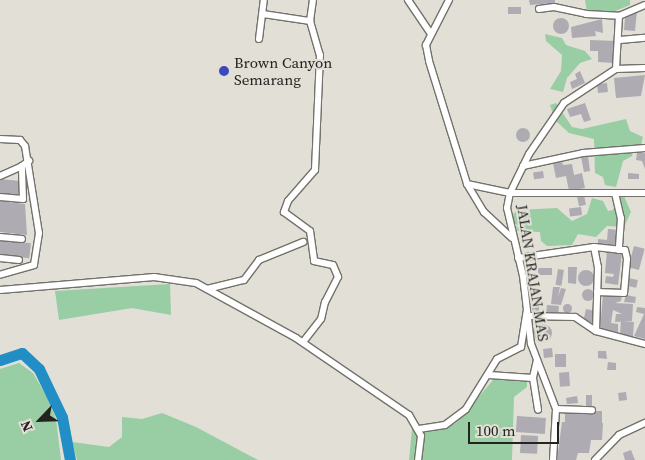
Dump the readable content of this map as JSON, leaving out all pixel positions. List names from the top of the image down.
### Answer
{
  "streets": {
    "street": ["JALAN KRAJAN MAS"]
  },
  "places": ["Brown Canyon Semarang"],
  "scale_bar": "100 m",
  "north": "bottom left"
}
